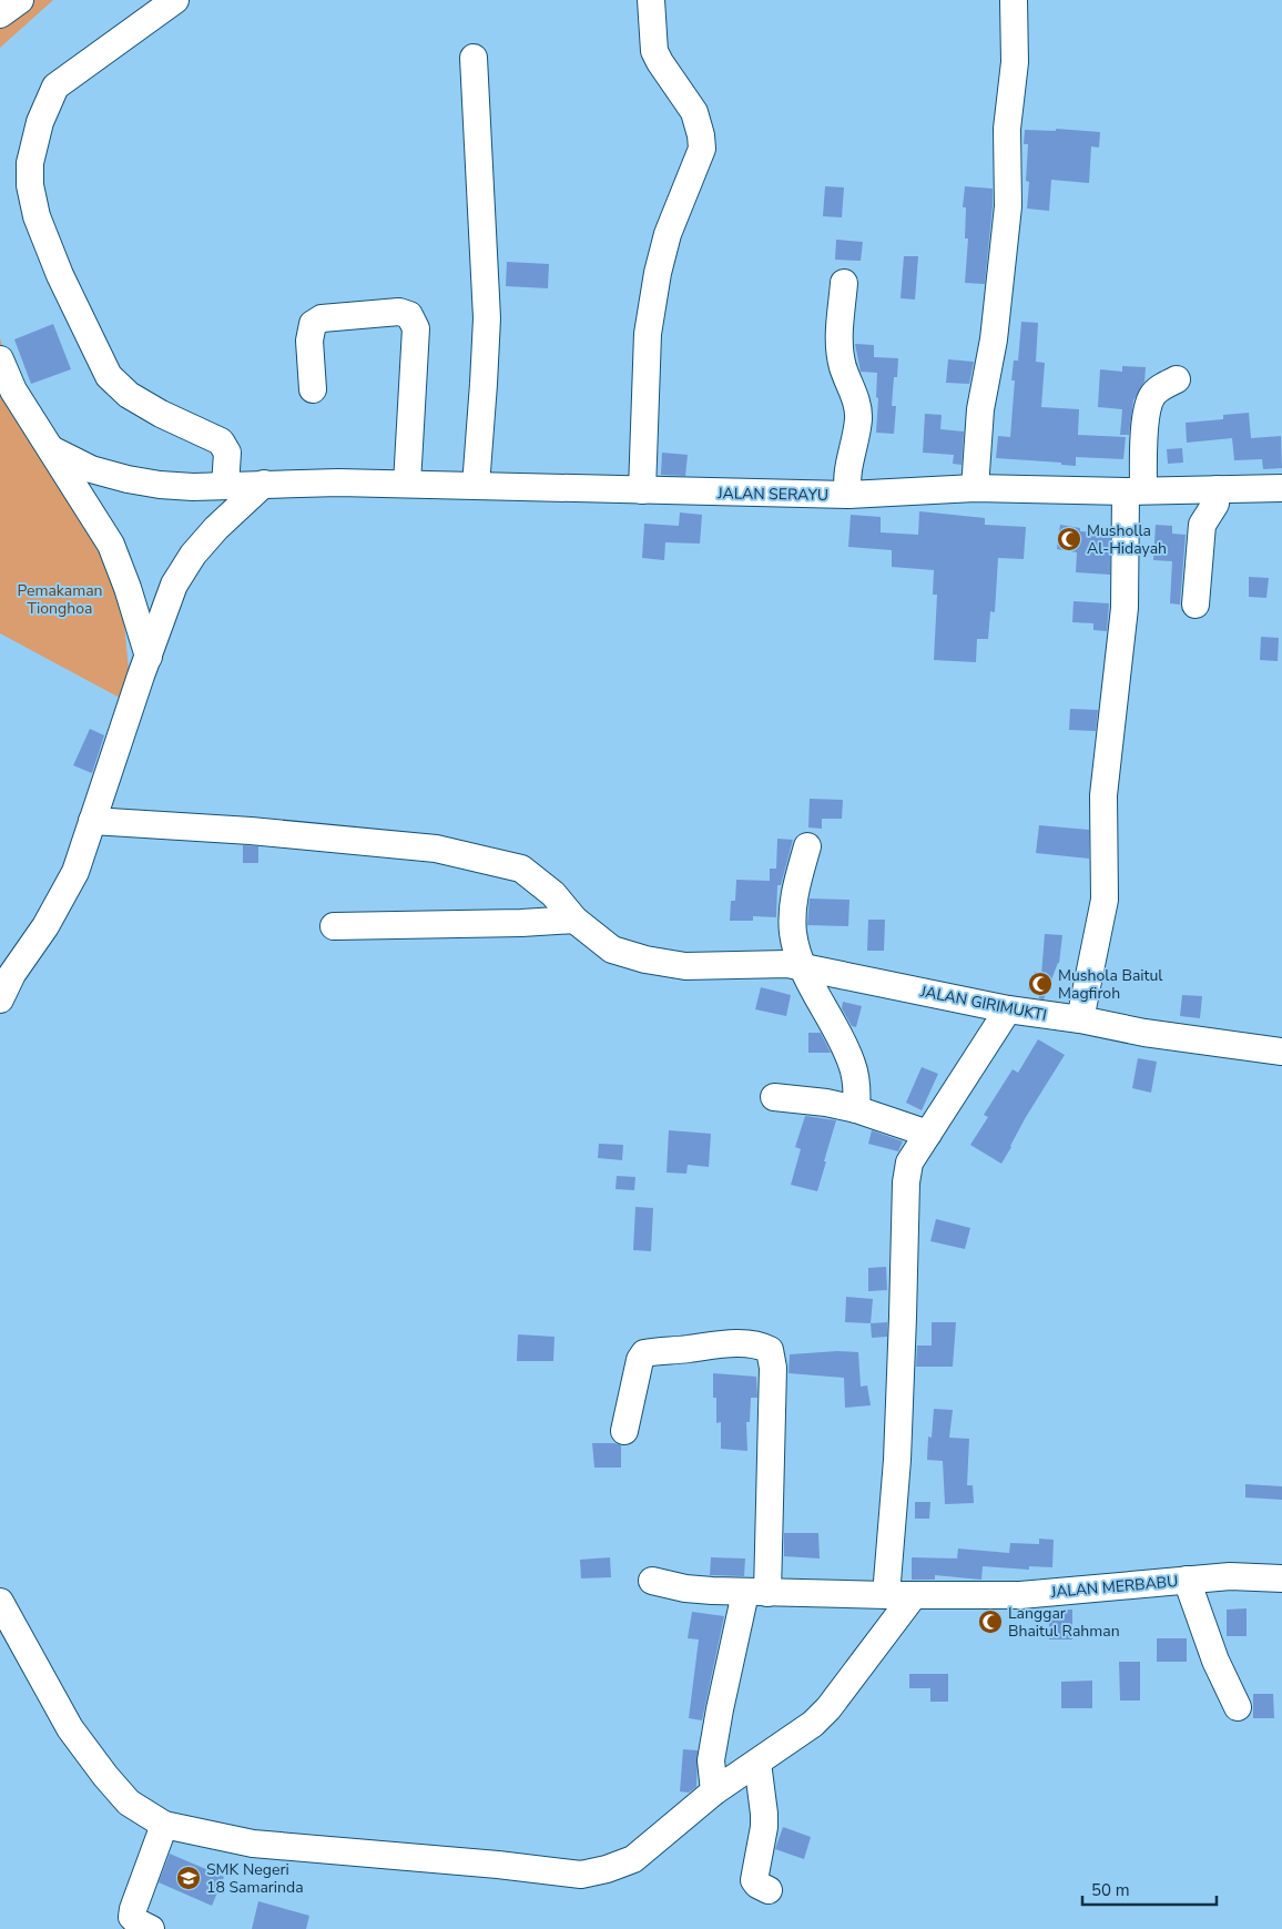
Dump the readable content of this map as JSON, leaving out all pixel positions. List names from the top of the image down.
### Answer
{
  "streets": {
    "street": ["JALAN SERAYU", "JALAN GIRIMUKTI", "JALAN MERBABU"]
  },
  "parks": ["Pemakaman Tionghoa"],
  "places": {
    "mosque": ["Musholla Al-Hidayah", "Mushola Baitul Magfiroh", "Langgar Bhaitul Rahman"],
    "school or university": ["SMK Negeri 18 Samarinda"]
  },
  "scale_bar": "50 m"
}
